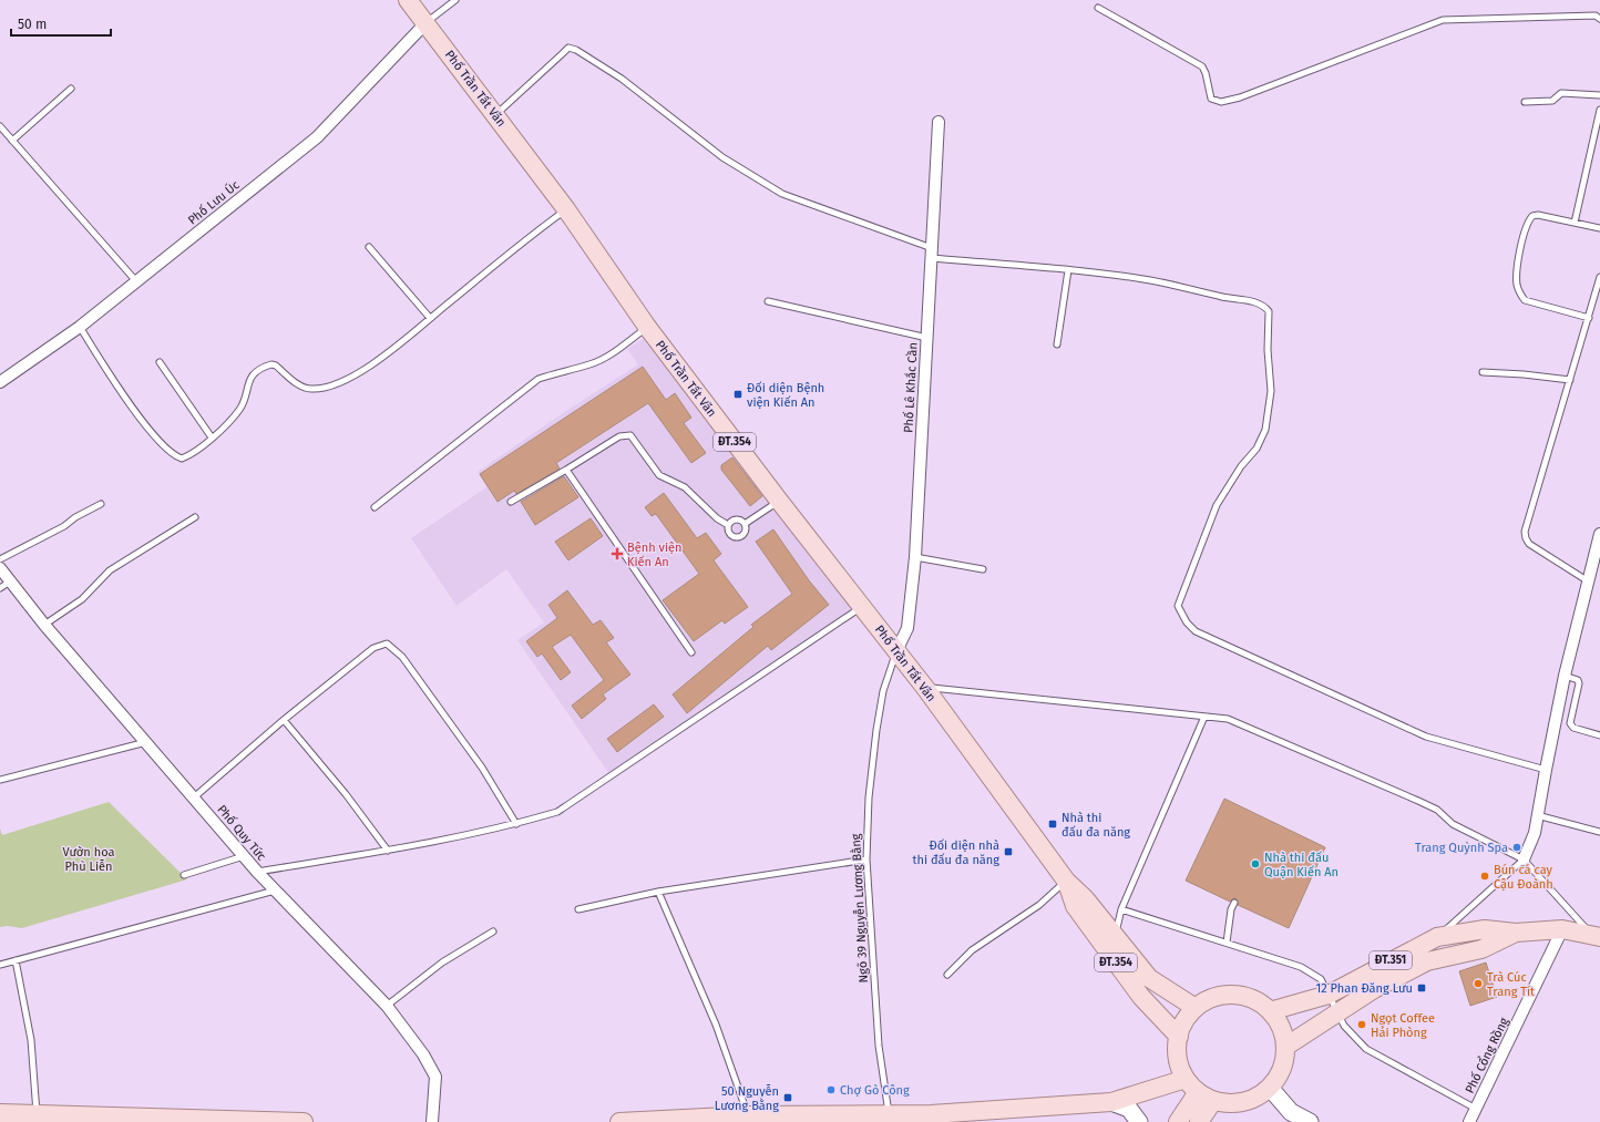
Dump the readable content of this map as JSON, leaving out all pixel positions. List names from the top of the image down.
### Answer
{
  "streets": {
    "main road": ["Phố Trần Tất Văn", "ĐT.354", "ĐT.351"],
    "street": [
      "Phố Lưu Úc",
      "Phố Lê Khắc Cần",
      "Phố Quy Tức",
      "Phố Cổng Rồng"
    ],
    "lane": ["Ngõ 39 Nguyễn Lương Bằng"]
  },
  "crossings": [
    ["Phố Trần Tất Văn", "Phố Lưu Úc"],
    ["Phố Trần Tất Văn", "Phố Lê Khắc Cần"],
    ["Phố Trần Tất Văn", "Ngõ 39 Nguyễn Lương Bằng"],
    ["Phố Trần Tất Văn", "ĐT.351"],
    ["Phố Lê Khắc Cần", "Ngõ 39 Nguyễn Lương Bằng"],
    ["ĐT.351", "Phố Cổng Rồng"]
  ],
  "parks": ["Vườn hoa Phù Liễn"],
  "places": {
    "transit": [
      "Đối diện Bệnh viện Kiến An",
      "Nhà thi đấu đa năng",
      "Đối diện nhà thi đấu đa năng",
      "12 Phan Đăng Lưu",
      "50 Nguyễn Lương Bằng"
    ],
    "health": ["Bệnh viện Kiến An"],
    "other": [
      "Trang Quỳnh Spa",
      "Nhà thi đấu Quận Kiến An",
      "Bún cá cay Cậu Đoành",
      "Trà Cúc Trang Tít",
      "Ngọt Coffee Hải Phòng",
      "Chợ Gò Công"
    ]
  },
  "scale_bar": "50 m"
}
